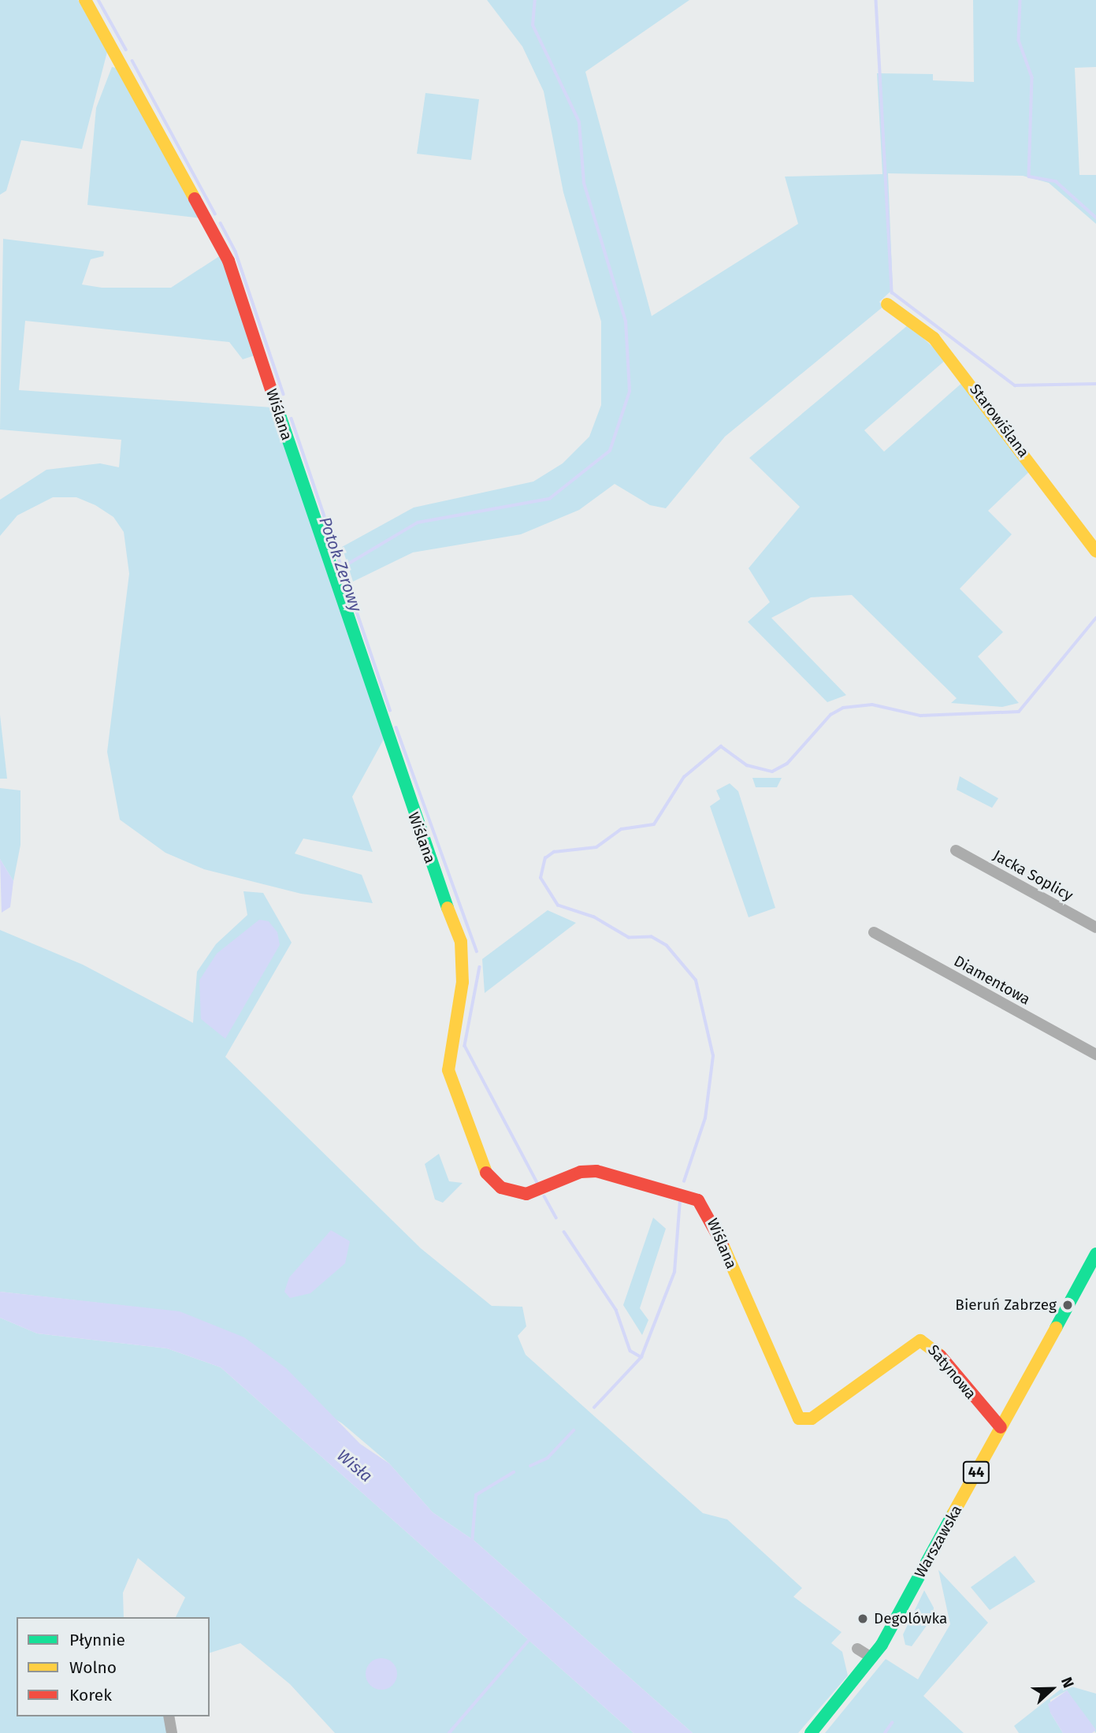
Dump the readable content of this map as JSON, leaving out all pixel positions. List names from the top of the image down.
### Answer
{
  "streets": {
    "street": [
      "Wiślana",
      "Starowiślana",
      "Jacka Soplicy",
      "Diamentowa",
      "Satynowa",
      "44",
      "Warszawska"
    ]
  },
  "crossings": [
    ["Wiślana", "Satynowa"],
    ["Satynowa", "Warszawska"]
  ],
  "water": ["Potok Zerowy", "Wisła"],
  "places": ["Bieruń Zabrzeg", "Degolówka"],
  "legend": ["Płynnie", "Wolno", "Korek"],
  "north": "right"
}
